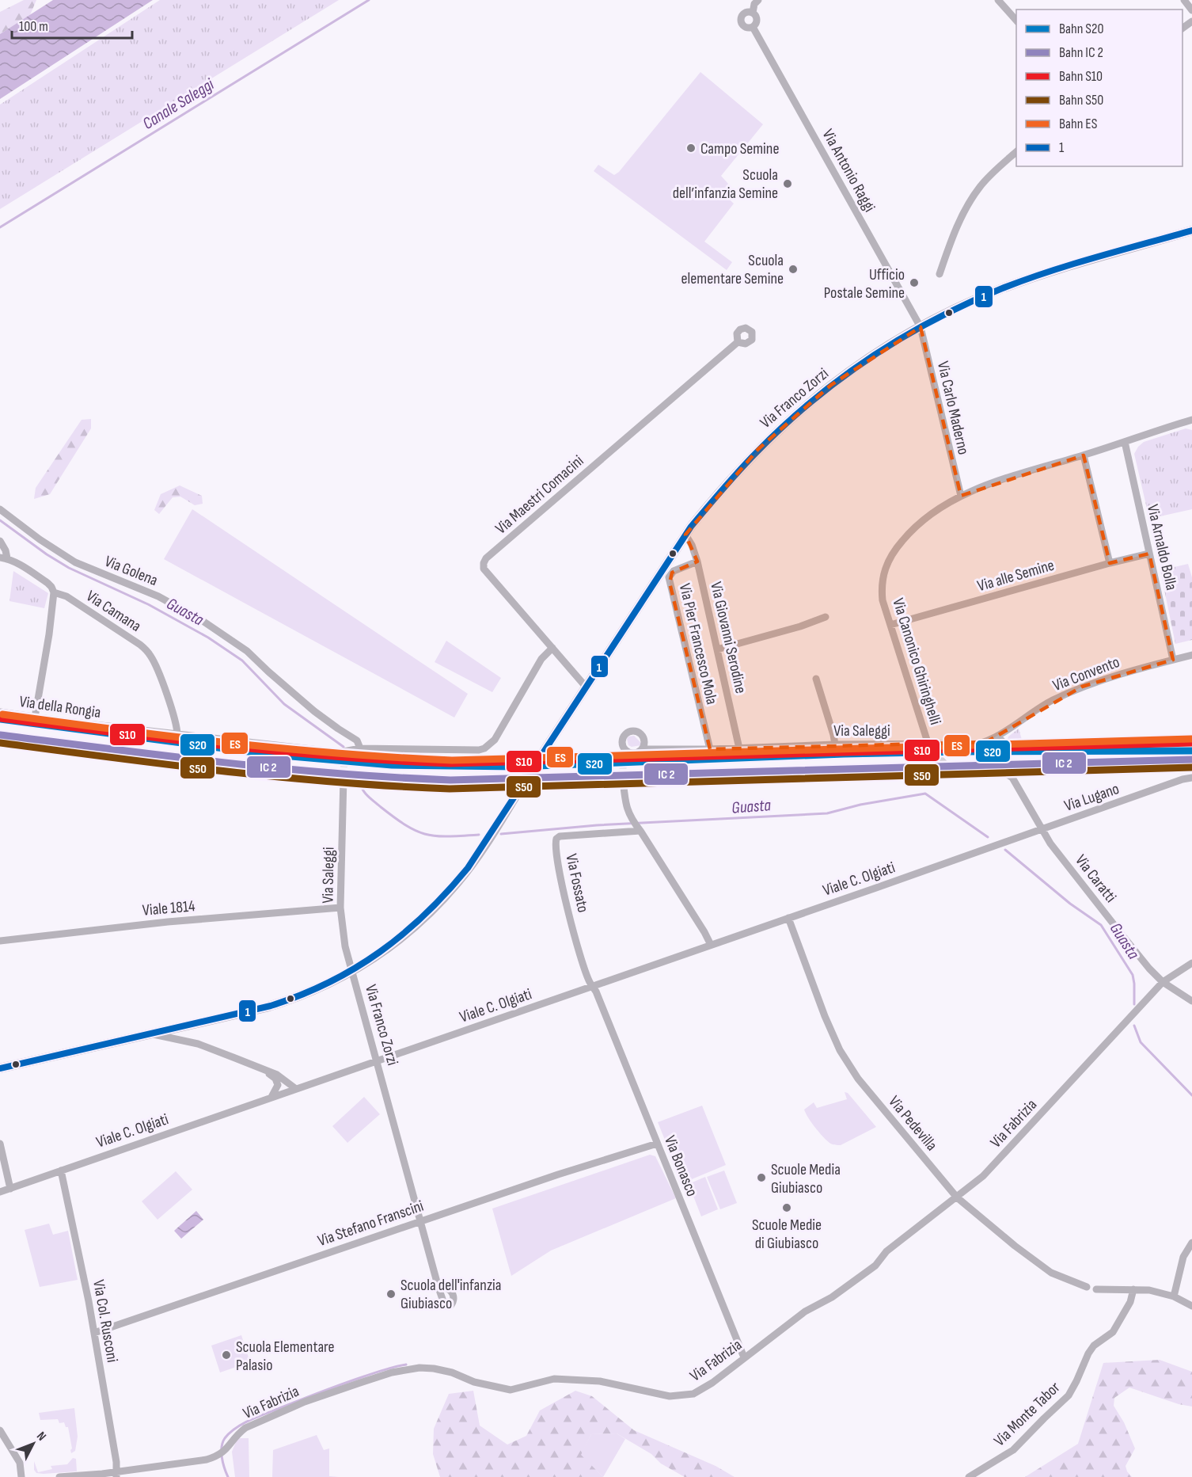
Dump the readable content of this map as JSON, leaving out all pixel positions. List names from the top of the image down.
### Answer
{
  "streets": {
    "main road": ["Via Franco Zorzi"],
    "street": [
      "Via Antonio Raggi",
      "Via Carlo Maderno",
      "Via Maestri Comacini",
      "Via Arnaldo Bolla",
      "Via Golena",
      "Via alle Semine",
      "Via Camana",
      "Via Giovanni Serodine",
      "Via Pier Francesco Mola",
      "Via Canonico Ghiringhelli",
      "Via Convento",
      "Via della Rongia",
      "Via Saleggi",
      "Via Lugano",
      "Viale C. Olgiati",
      "Via Caratti",
      "Via Fossato",
      "Viale 1814",
      "Via Pedevilla",
      "Via Fabrizia",
      "Via Bonasco",
      "Via Stefano Franscini",
      "Via Col. Rusconi",
      "Via Monte Tabor"
    ]
  },
  "crossings": [
    ["Via Antonio Raggi", "Via Franco Zorzi"],
    ["Via Antonio Raggi", "Via Carlo Maderno"],
    ["Via Franco Zorzi", "Via Carlo Maderno"],
    ["Via Franco Zorzi", "Via Maestri Comacini"],
    ["Via Franco Zorzi", "Via Giovanni Serodine"],
    ["Via Franco Zorzi", "Via Saleggi"],
    ["Via Franco Zorzi", "Viale C. Olgiati"],
    ["Via Franco Zorzi", "Via Stefano Franscini"],
    ["Via Carlo Maderno", "Via Canonico Ghiringhelli"],
    ["Via Arnaldo Bolla", "Via alle Semine"],
    ["Via Arnaldo Bolla", "Via Canonico Ghiringhelli"],
    ["Via Arnaldo Bolla", "Via Convento"],
    ["Via Golena", "Via della Rongia"],
    ["Via alle Semine", "Via Canonico Ghiringhelli"],
    ["Via Camana", "Via della Rongia"],
    ["Via Giovanni Serodine", "Via Pier Francesco Mola"],
    ["Via Giovanni Serodine", "Via Saleggi"],
    ["Via Pier Francesco Mola", "Via Saleggi"],
    ["Via Canonico Ghiringhelli", "Via Saleggi"],
    ["Via Convento", "Via Saleggi"],
    ["Via Saleggi", "Viale 1814"],
    ["Via Lugano", "Viale C. Olgiati"],
    ["Via Lugano", "Via Caratti"],
    ["Viale C. Olgiati", "Via Fossato"],
    ["Viale C. Olgiati", "Via Pedevilla"],
    ["Viale C. Olgiati", "Via Bonasco"],
    ["Viale C. Olgiati", "Via Col. Rusconi"],
    ["Via Caratti", "Via Fabrizia"],
    ["Via Fossato", "Via Bonasco"],
    ["Via Pedevilla", "Via Fabrizia"],
    ["Via Fabrizia", "Via Bonasco"],
    ["Via Fabrizia", "Via Col. Rusconi"],
    ["Via Bonasco", "Via Stefano Franscini"],
    ["Via Stefano Franscini", "Via Col. Rusconi"]
  ],
  "water": ["Canale Saleggi", "Guasta"],
  "places": [
    "Campo Semine",
    "Scuola dell’infanzia Semine",
    "Scuola elementare Semine",
    "Ufficio Postale Semine",
    "Scuole Media Giubiasco",
    "Scuole Medie di Giubiasco",
    "Scuola dell'infanzia Giubiasco",
    "Scuola Elementare Palasio"
  ],
  "lines": [
    "transit line 1",
    "rail line ES",
    "rail line S10",
    "rail line S20",
    "rail line S50"
  ],
  "legend": [
    "Bahn S20",
    "Bahn IC 2",
    "Bahn S10",
    "Bahn S50",
    "Bahn ES",
    "1"
  ],
  "scale_bar": "100 m",
  "north": "top right"
}
